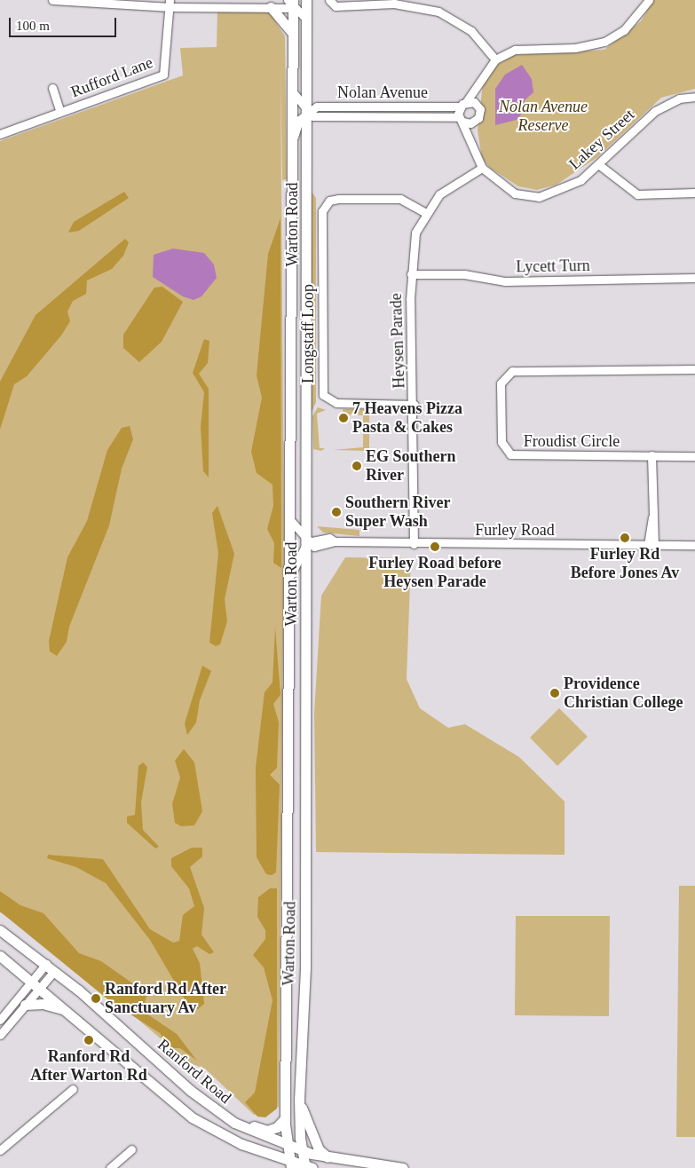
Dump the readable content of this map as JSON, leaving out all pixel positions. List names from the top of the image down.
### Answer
{
  "streets": {
    "main road": ["Warton Road", "Ranford Road"],
    "street": [
      "Rufford Lane",
      "Nolan Avenue",
      "Lakey Street",
      "Lycett Turn",
      "Longstaff Loop",
      "Heysen Parade",
      "Froudist Circle",
      "Furley Road"
    ]
  },
  "crossings": [
    ["Nolan Avenue", "Warton Road"],
    ["Lakey Street", "Heysen Parade"],
    ["Warton Road", "Furley Road"],
    ["Warton Road", "Ranford Road"],
    ["Lycett Turn", "Heysen Parade"],
    ["Longstaff Loop", "Heysen Parade"],
    ["Heysen Parade", "Furley Road"]
  ],
  "parks": ["Nolan Avenue Reserve"],
  "places": [
    "7 Heavens Pizza Pasta & Cakes",
    "EG Southern River",
    "Southern River Super Wash",
    "Furley Rd Before Jones Av",
    "Furley Road before Heysen Parade",
    "Providence Christian College",
    "Ranford Rd After Sanctuary Av",
    "Ranford Rd After Warton Rd"
  ],
  "scale_bar": "100 m"
}
